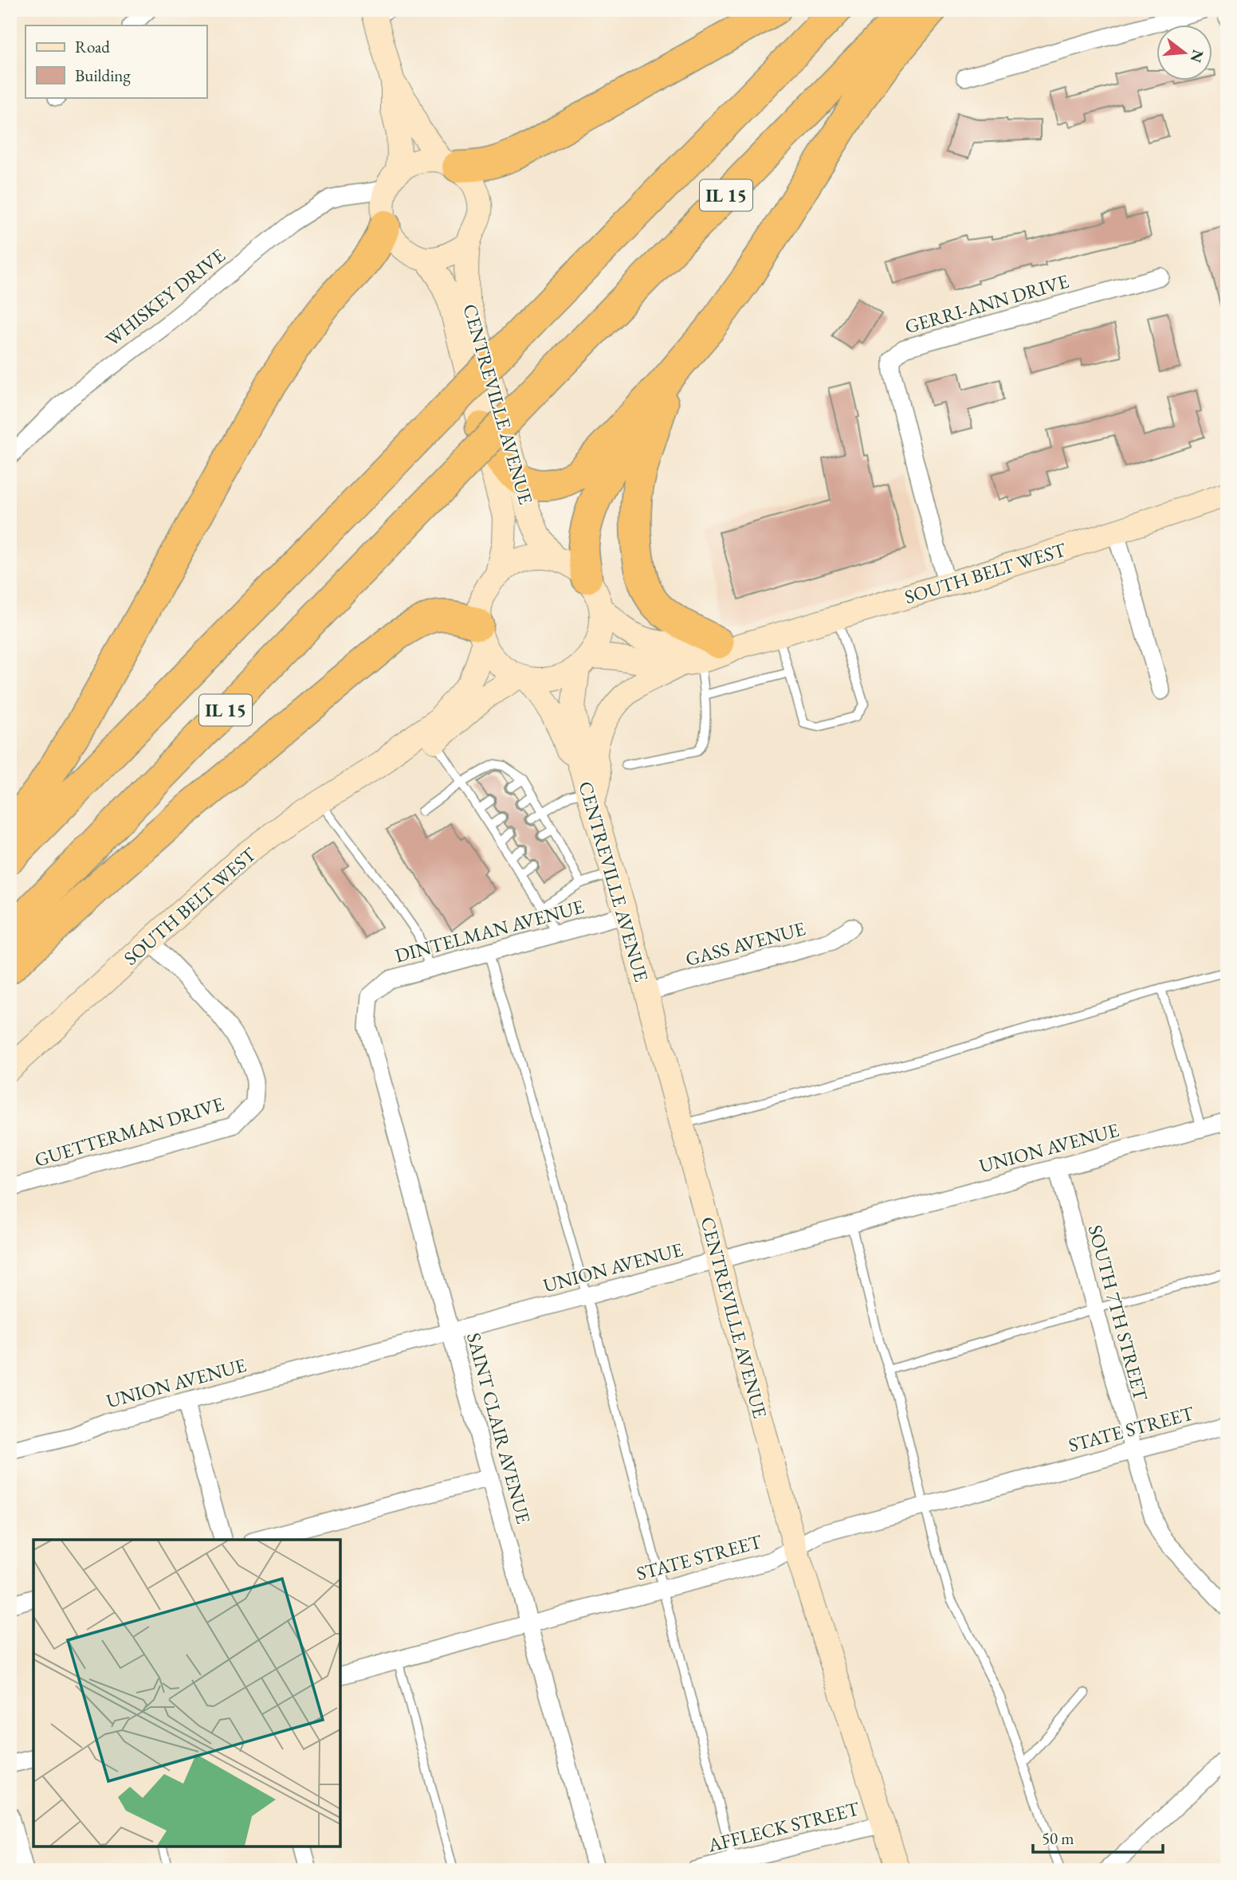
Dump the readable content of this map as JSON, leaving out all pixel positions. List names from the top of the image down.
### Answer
{
  "streets": {
    "highway": ["IL 15"],
    "main road": ["CENTREVILLE AVENUE", "SOUTH BELT WEST"],
    "street": [
      "WHISKEY DRIVE",
      "GERRI-ANN DRIVE",
      "DINTELMAN AVENUE",
      "GASS AVENUE",
      "GUETTERMAN DRIVE",
      "UNION AVENUE",
      "SOUTH 7TH STREET",
      "SAINT CLAIR AVENUE",
      "STATE STREET",
      "AFFLECK STREET"
    ]
  },
  "crossings": [
    ["WHISKEY DRIVE", "CENTREVILLE AVENUE"],
    ["GERRI-ANN DRIVE", "SOUTH BELT WEST"],
    ["CENTREVILLE AVENUE", "SOUTH BELT WEST"],
    ["CENTREVILLE AVENUE", "DINTELMAN AVENUE"],
    ["CENTREVILLE AVENUE", "GASS AVENUE"],
    ["CENTREVILLE AVENUE", "UNION AVENUE"],
    ["CENTREVILLE AVENUE", "STATE STREET"],
    ["CENTREVILLE AVENUE", "AFFLECK STREET"],
    ["SOUTH BELT WEST", "GUETTERMAN DRIVE"],
    ["DINTELMAN AVENUE", "SAINT CLAIR AVENUE"],
    ["UNION AVENUE", "SOUTH 7TH STREET"],
    ["UNION AVENUE", "SAINT CLAIR AVENUE"],
    ["SOUTH 7TH STREET", "STATE STREET"],
    ["SAINT CLAIR AVENUE", "STATE STREET"]
  ],
  "legend": ["Road", "Building"],
  "scale_bar": "50 m",
  "north": "right"
}
